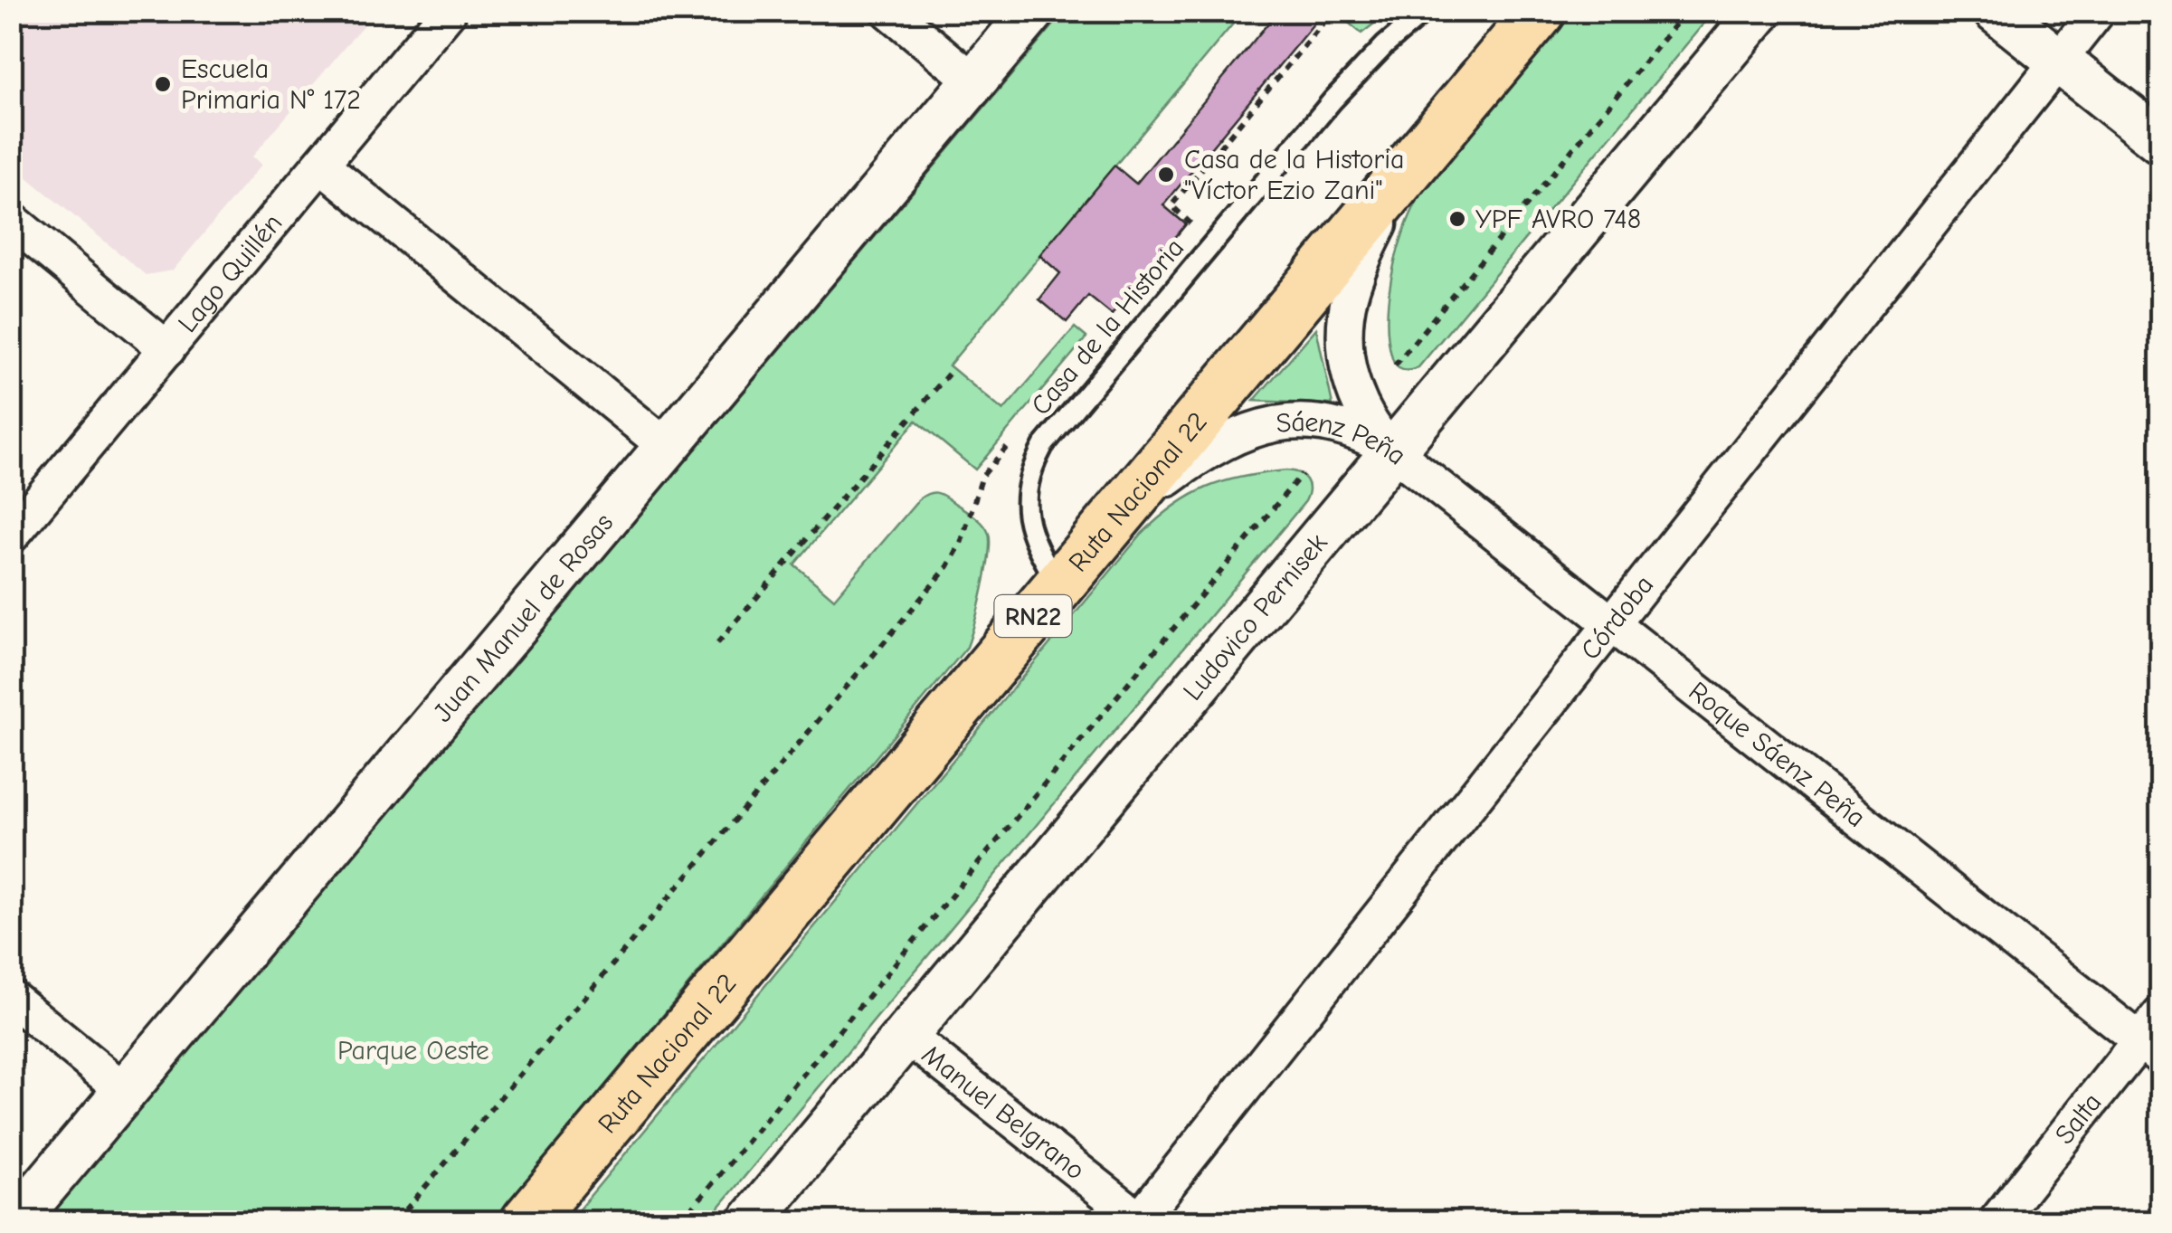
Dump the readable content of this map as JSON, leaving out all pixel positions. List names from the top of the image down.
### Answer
{
  "streets": {
    "highway": ["Ruta Nacional 22", "RN22"],
    "street": [
      "Lago Quillén",
      "Sáenz Peña",
      "Juan Manuel de Rosas",
      "Ludovico Pernisek",
      "Córdoba",
      "Roque Sáenz Peña",
      "Manuel Belgrano",
      "Salta"
    ],
    "lane": ["Casa de la Historia"]
  },
  "crossings": [
    ["Casa de la Historia", "Ruta Nacional 22"],
    ["Sáenz Peña", "Ruta Nacional 22"],
    ["Sáenz Peña", "Ludovico Pernisek"],
    ["Sáenz Peña", "Roque Sáenz Peña"],
    ["Ludovico Pernisek", "Roque Sáenz Peña"],
    ["Ludovico Pernisek", "Manuel Belgrano"],
    ["Córdoba", "Roque Sáenz Peña"],
    ["Córdoba", "Manuel Belgrano"],
    ["Roque Sáenz Peña", "Salta"]
  ],
  "parks": ["Parque Oeste"],
  "places": ["Escuela Primaria N° 172", "Casa de la Historia \"Víctor Ezio Zani\"", "YPF AVRO 748"]
}
